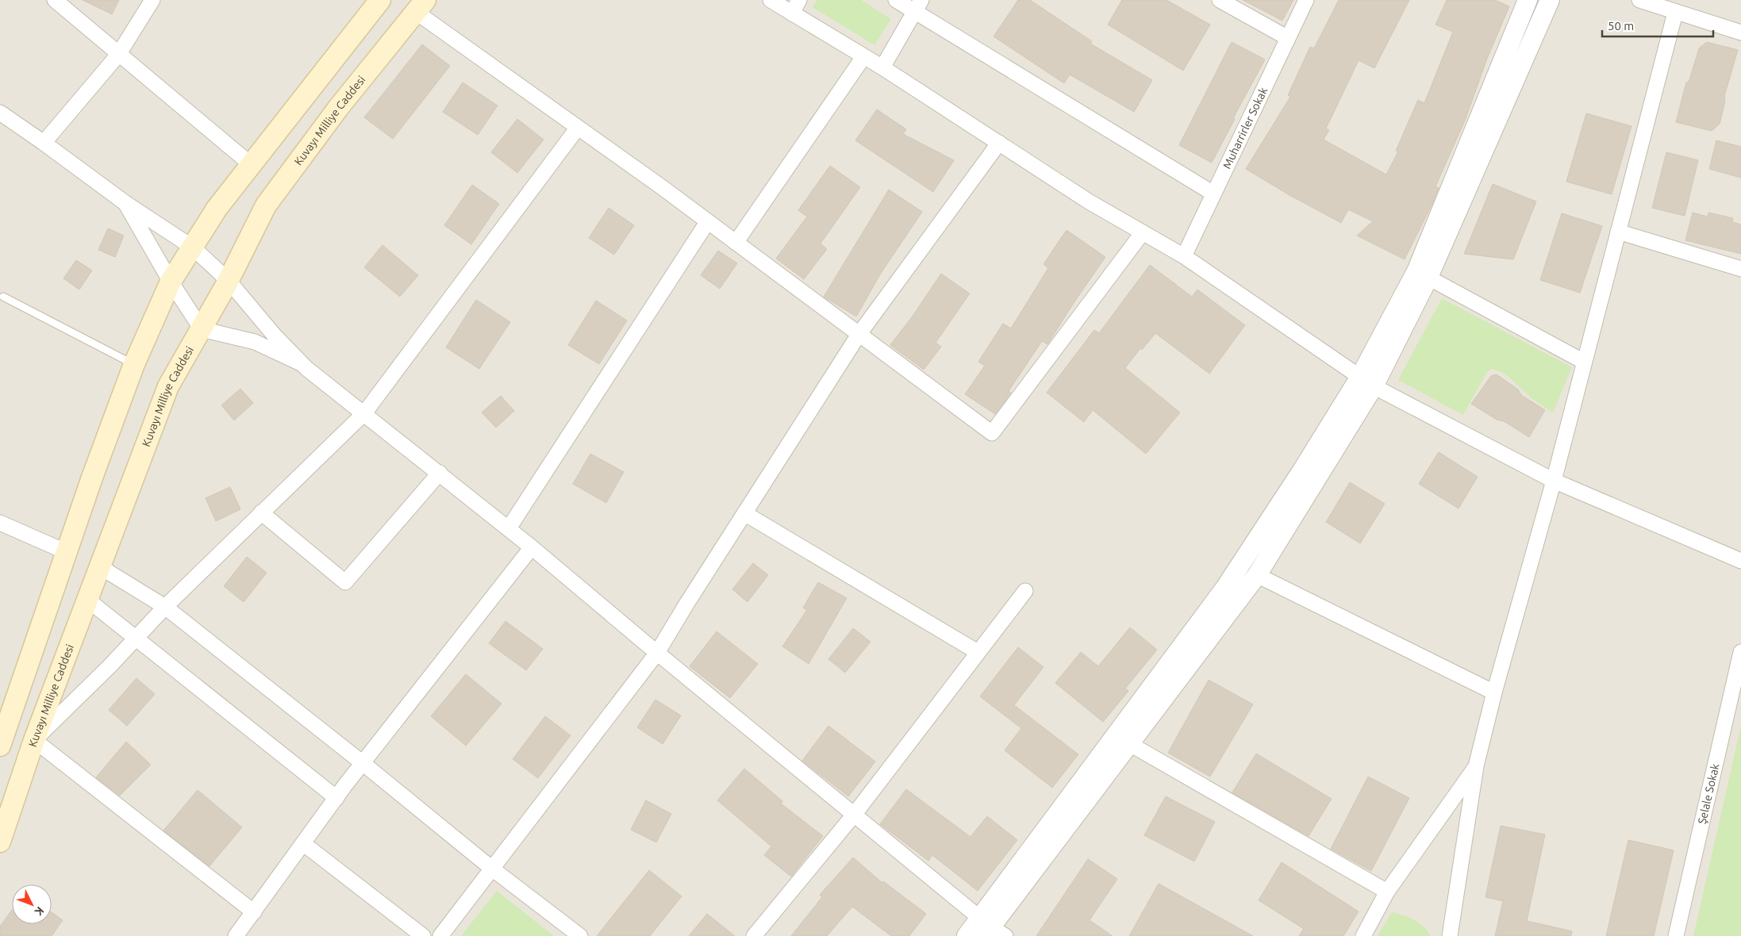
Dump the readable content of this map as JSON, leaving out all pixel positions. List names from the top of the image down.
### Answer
{
  "streets": {
    "main road": ["Kuvayı Milliye Caddesi"],
    "street": ["Muharrirler Sokak", "Şelale Sokak"]
  },
  "scale_bar": "50 m",
  "north": "bottom right"
}
